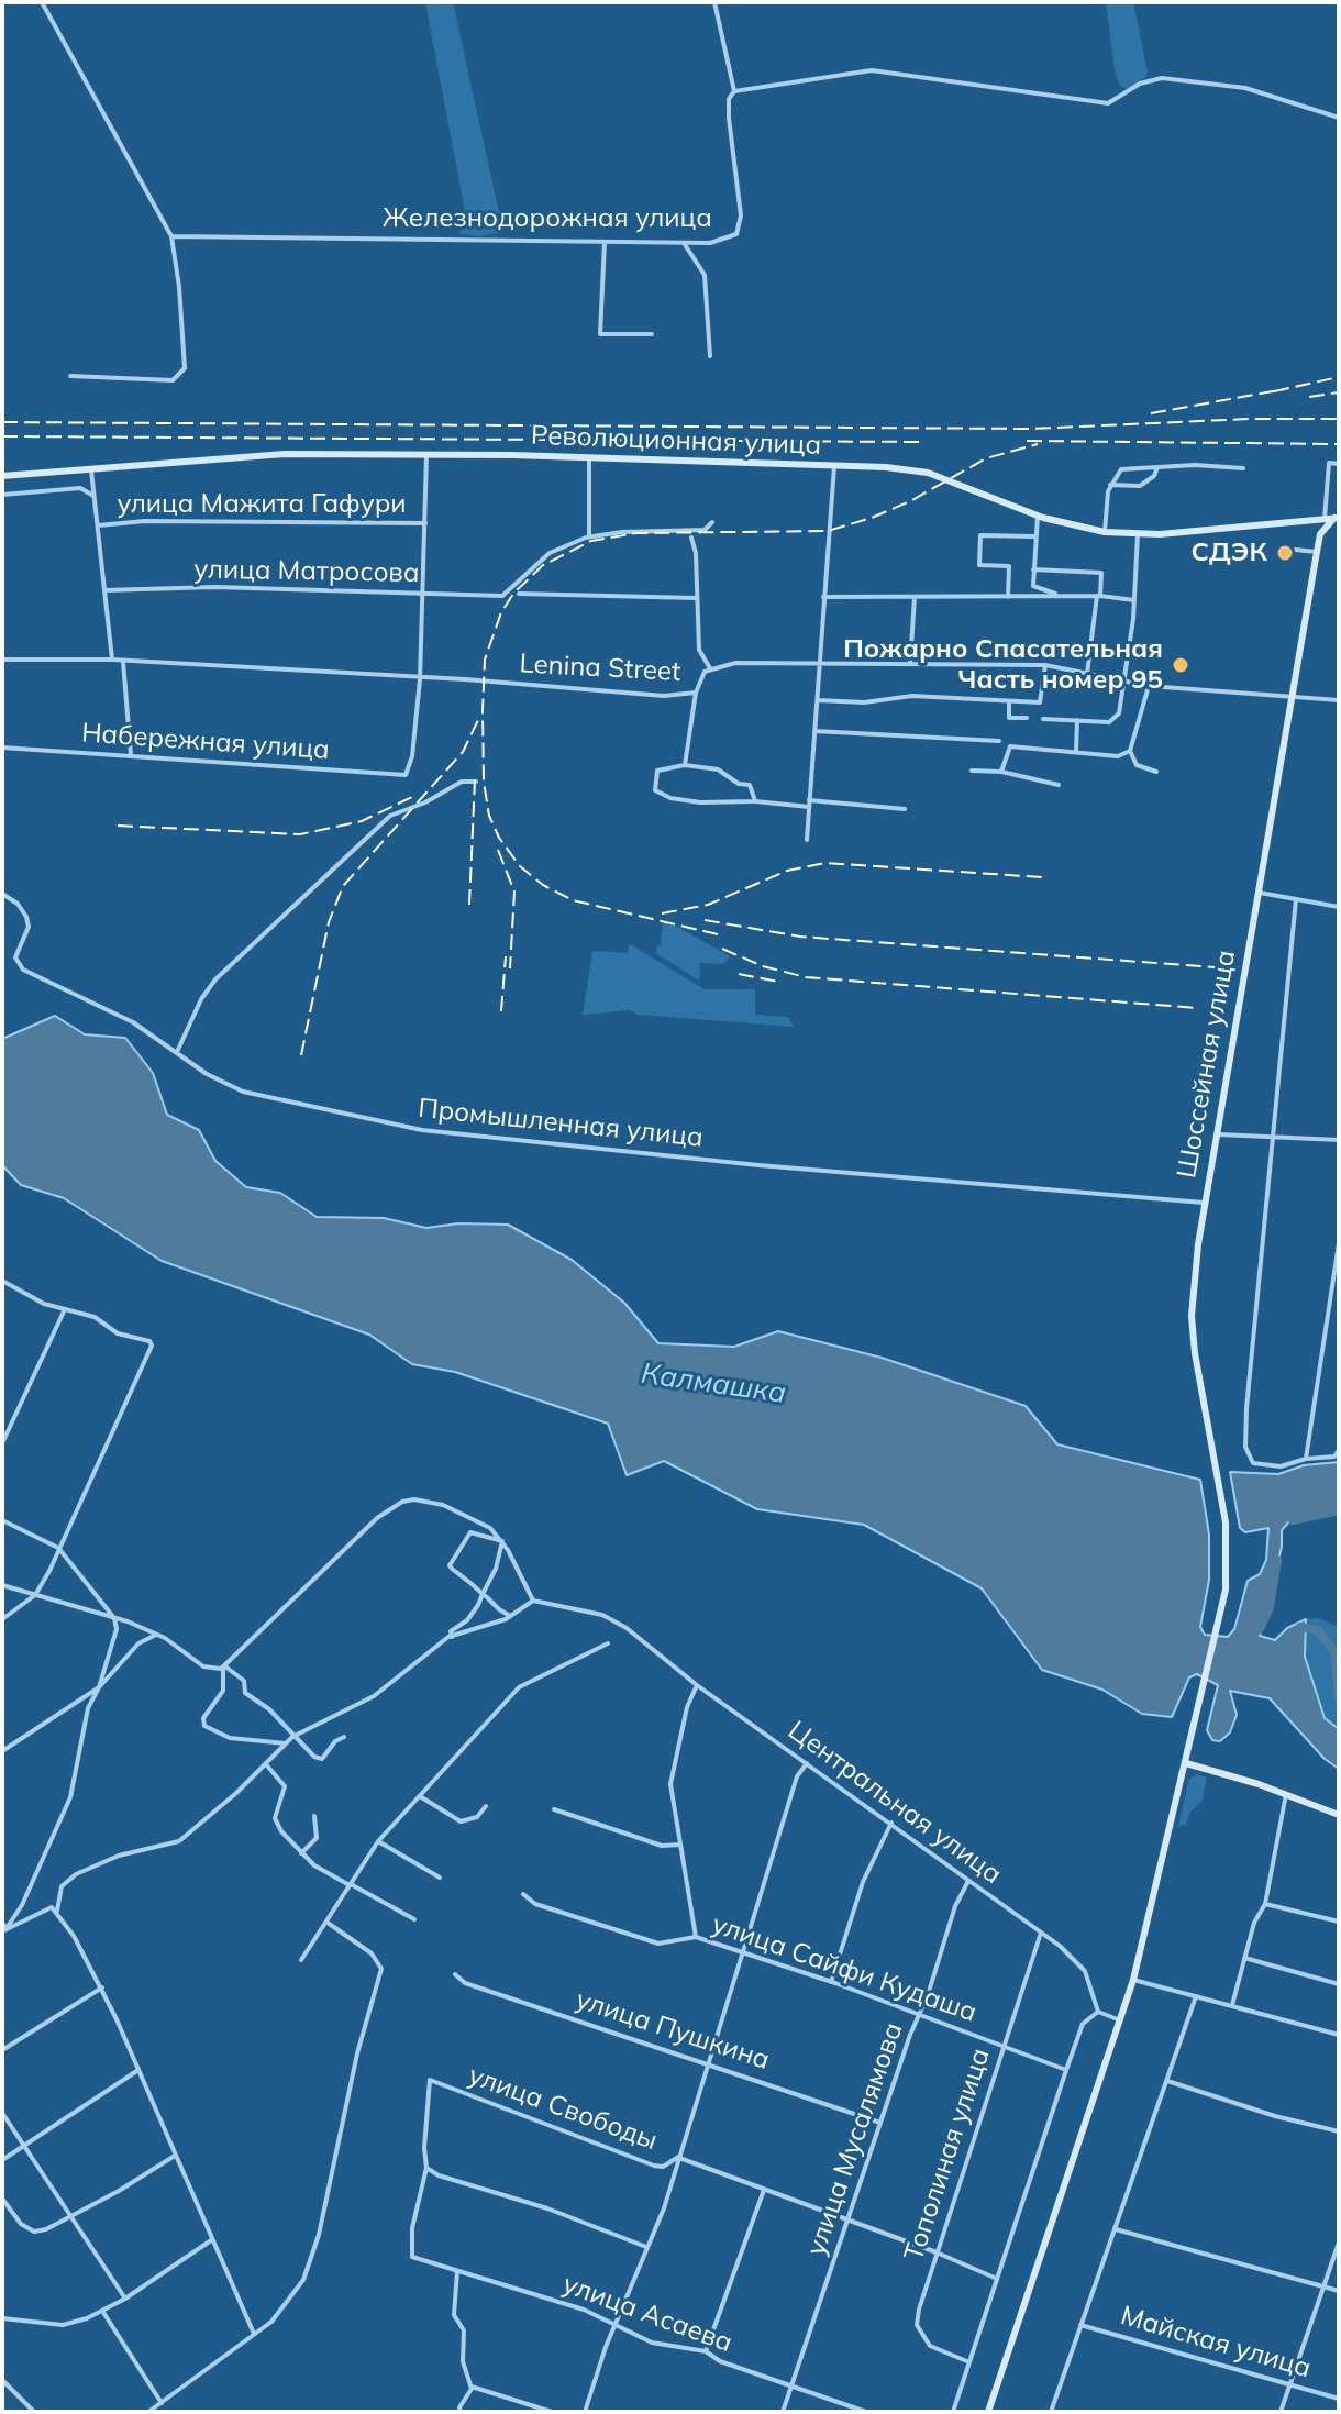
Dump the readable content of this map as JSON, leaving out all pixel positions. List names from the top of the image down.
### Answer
{
  "streets": {
    "main road": ["Революционная улица", "Шоссейная улица"],
    "street": [
      "Железнодорожная улица",
      "улица Мажита Гафури",
      "улица Матросова",
      "Lenina Street",
      "Набережная улица",
      "Промышленная улица",
      "Центральная улица",
      "улица Сайфи Кудаша",
      "улица Пушкина",
      "улица Свободы",
      "улица Мусалямова",
      "Тополиная улица",
      "улица Асаева",
      "Майская улица"
    ]
  },
  "crossings": [
    ["Революционная улица", "Шоссейная улица"],
    ["Lenina Street", "Набережная улица"],
    ["Lenina Street", "Шоссейная улица"],
    ["Шоссейная улица", "Промышленная улица"],
    ["Центральная улица", "улица Мусалямова"],
    ["Центральная улица", "Тополиная улица"],
    ["улица Сайфи Кудаша", "улица Мусалямова"],
    ["улица Сайфи Кудаша", "Тополиная улица"],
    ["улица Пушкина", "улица Мусалямова"],
    ["улица Свободы", "улица Мусалямова"],
    ["улица Свободы", "Тополиная улица"],
    ["улица Свободы", "улица Асаева"],
    ["улица Мусалямова", "улица Асаева"]
  ],
  "water": ["Калмашка"],
  "places": ["СДЭК", "Пожарно Спасательная Часть номер 95"]
}
